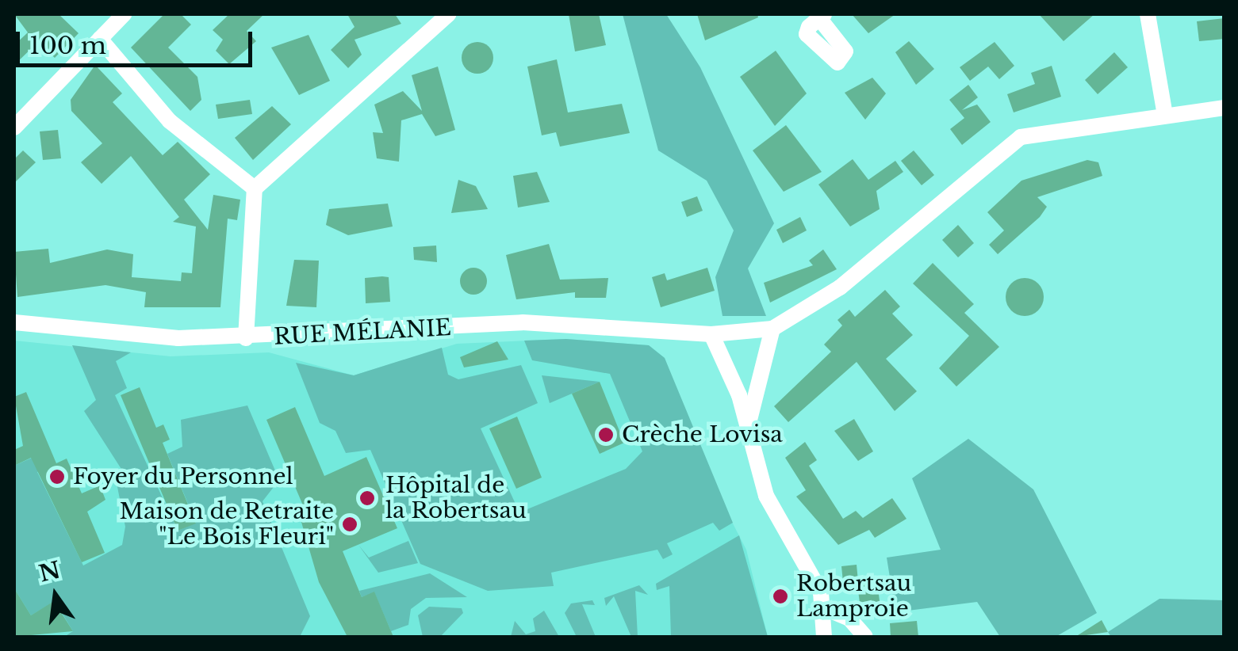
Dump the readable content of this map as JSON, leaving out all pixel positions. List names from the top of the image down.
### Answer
{
  "streets": {
    "street": ["RUE MÉLANIE"]
  },
  "places": [
    "Crèche Lovisa",
    "Foyer du Personnel",
    "Hôpital de la Robertsau",
    "Maison de Retraite \"Le Bois Fleuri\"",
    "Robertsau Lamproie"
  ],
  "scale_bar": "100 m",
  "north": "top"
}
